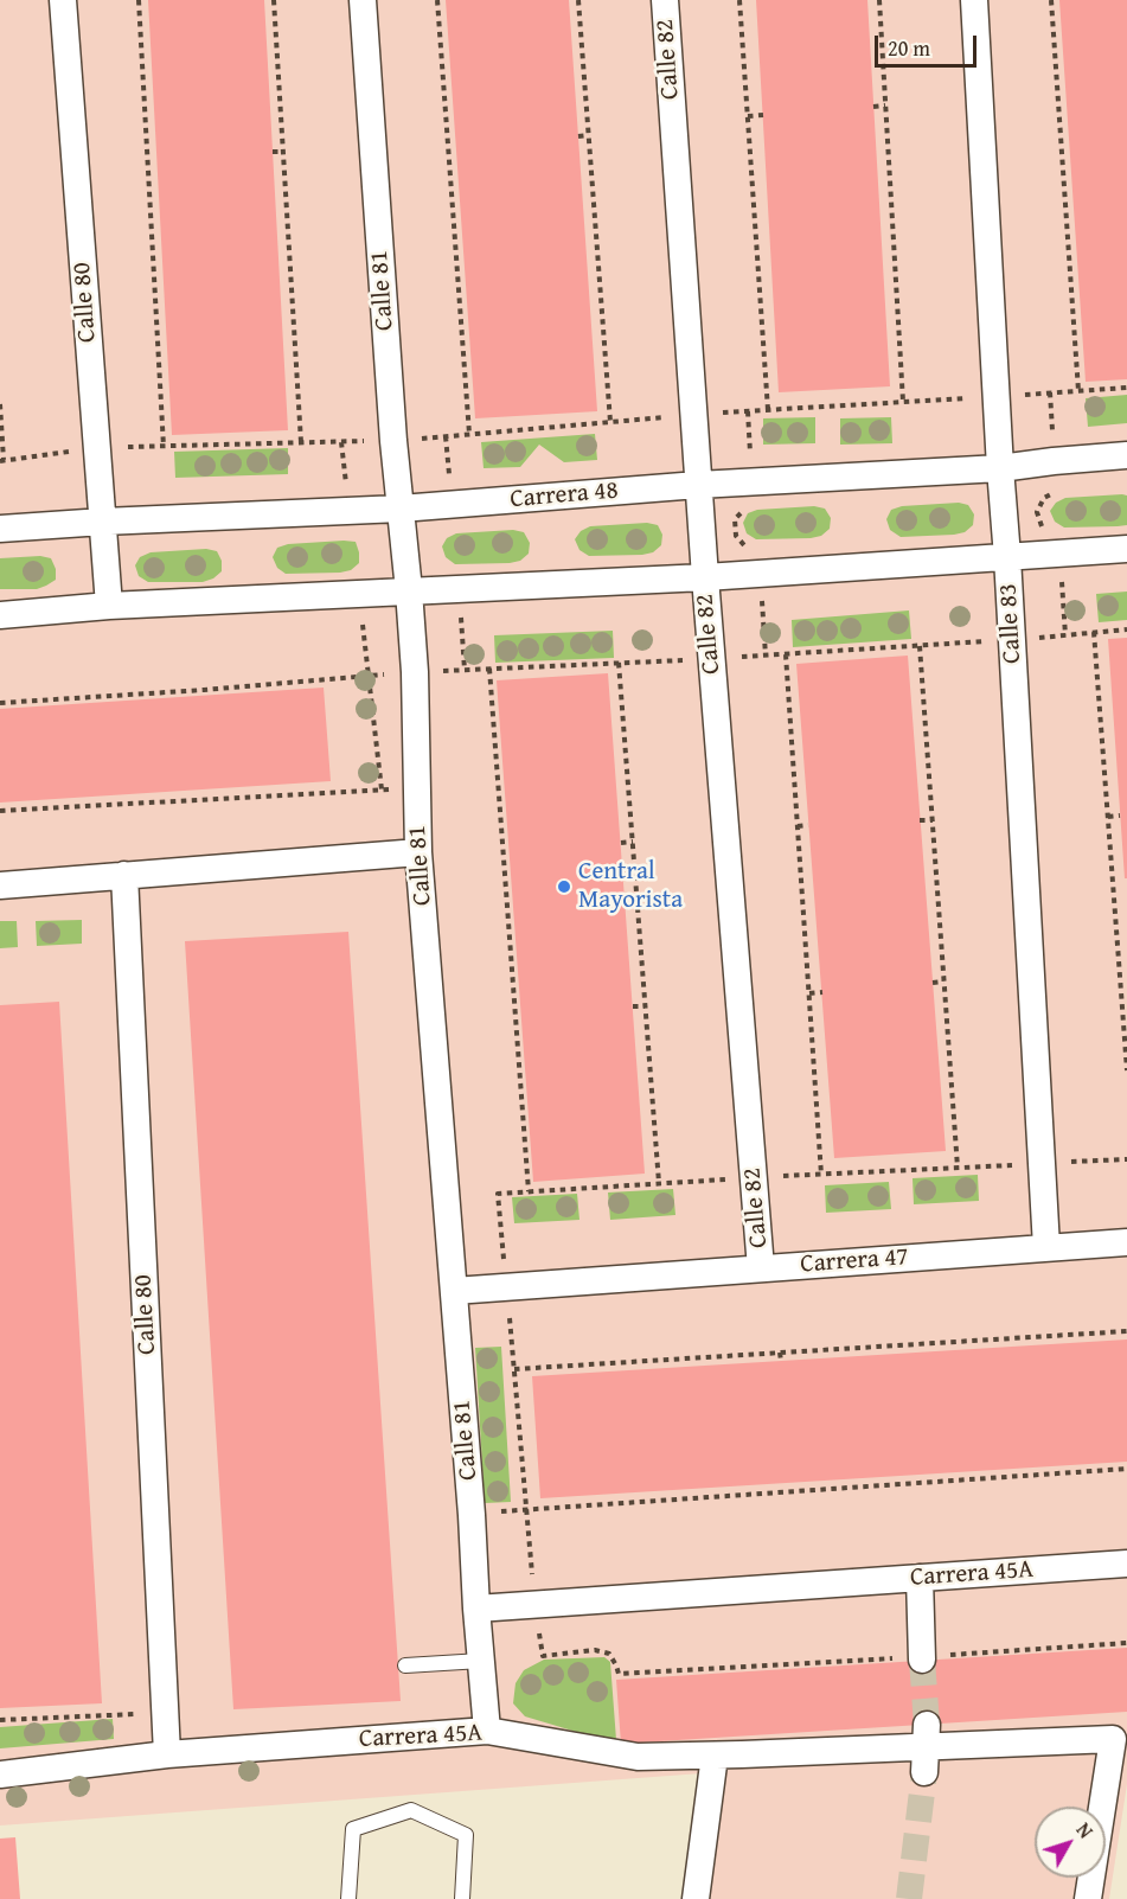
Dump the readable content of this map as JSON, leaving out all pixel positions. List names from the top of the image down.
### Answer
{
  "streets": {
    "street": [
      "Calle 82",
      "Calle 81",
      "Calle 80",
      "Carrera 48",
      "Calle 83",
      "Carrera 47",
      "Carrera 45A"
    ]
  },
  "crossings": [
    ["Calle 82", "Carrera 48"],
    ["Calle 82", "Carrera 47"],
    ["Calle 81", "Carrera 48"],
    ["Calle 81", "Carrera 47"],
    ["Calle 81", "Carrera 45A"],
    ["Calle 80", "Carrera 48"],
    ["Calle 80", "Carrera 45A"],
    ["Carrera 48", "Calle 83"],
    ["Calle 83", "Carrera 47"]
  ],
  "places": ["Central Mayorista"],
  "scale_bar": "20 m",
  "north": "top right"
}
